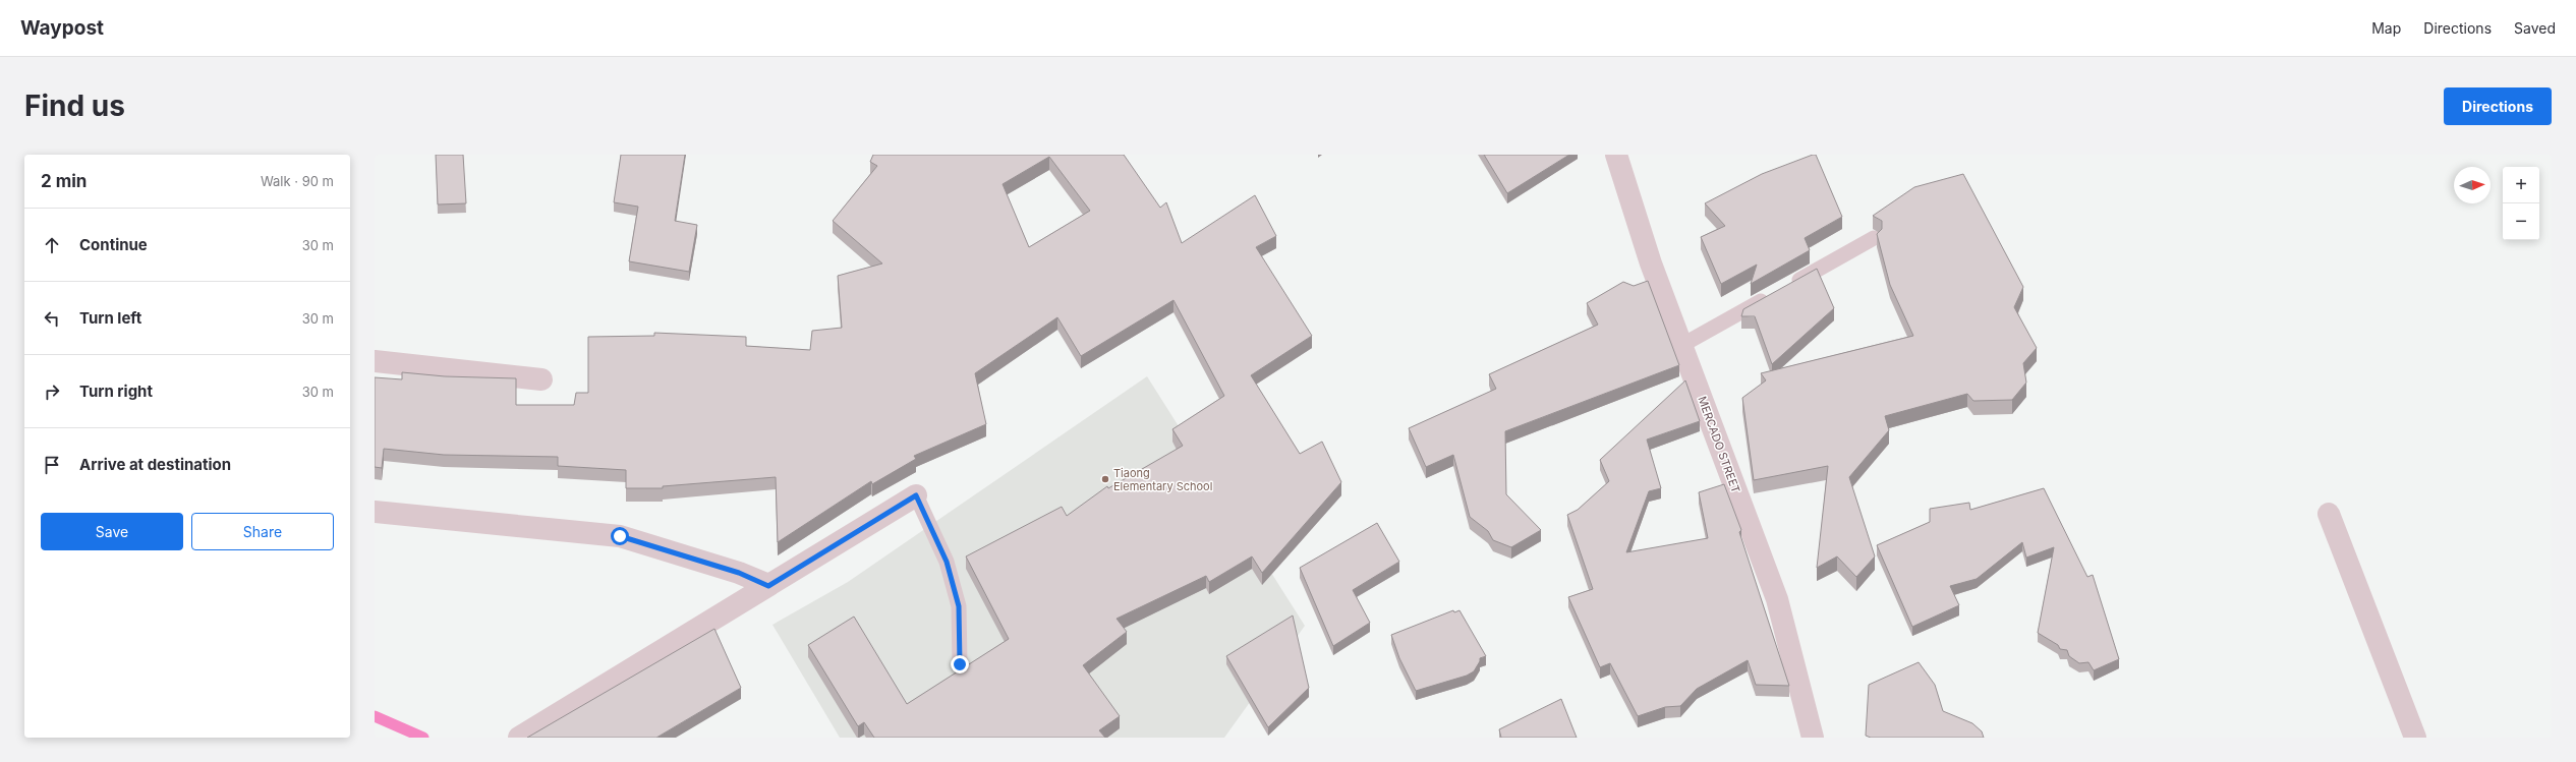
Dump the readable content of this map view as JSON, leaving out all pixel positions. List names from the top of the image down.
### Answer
{
  "streets": {
    "street": ["MERCADO STREET"]
  },
  "places": ["Tiaong Elementary School"],
  "north": "right",
  "page": {
    "header": "Waypost",
    "nav": ["Map", "Directions", "Saved"],
    "buttons": [
      "Directions",
      ["Save", "Share"]
    ],
    "title": "Find us",
    "heading": ["2 min", "Walk · 90 m"],
    "map_buttons": ["+", "−"],
    "list": [
      ["Continue", "30 m"],
      ["Turn left", "30 m"],
      ["Turn right", "30 m"],
      "Arrive at destination"
    ]
  }
}
